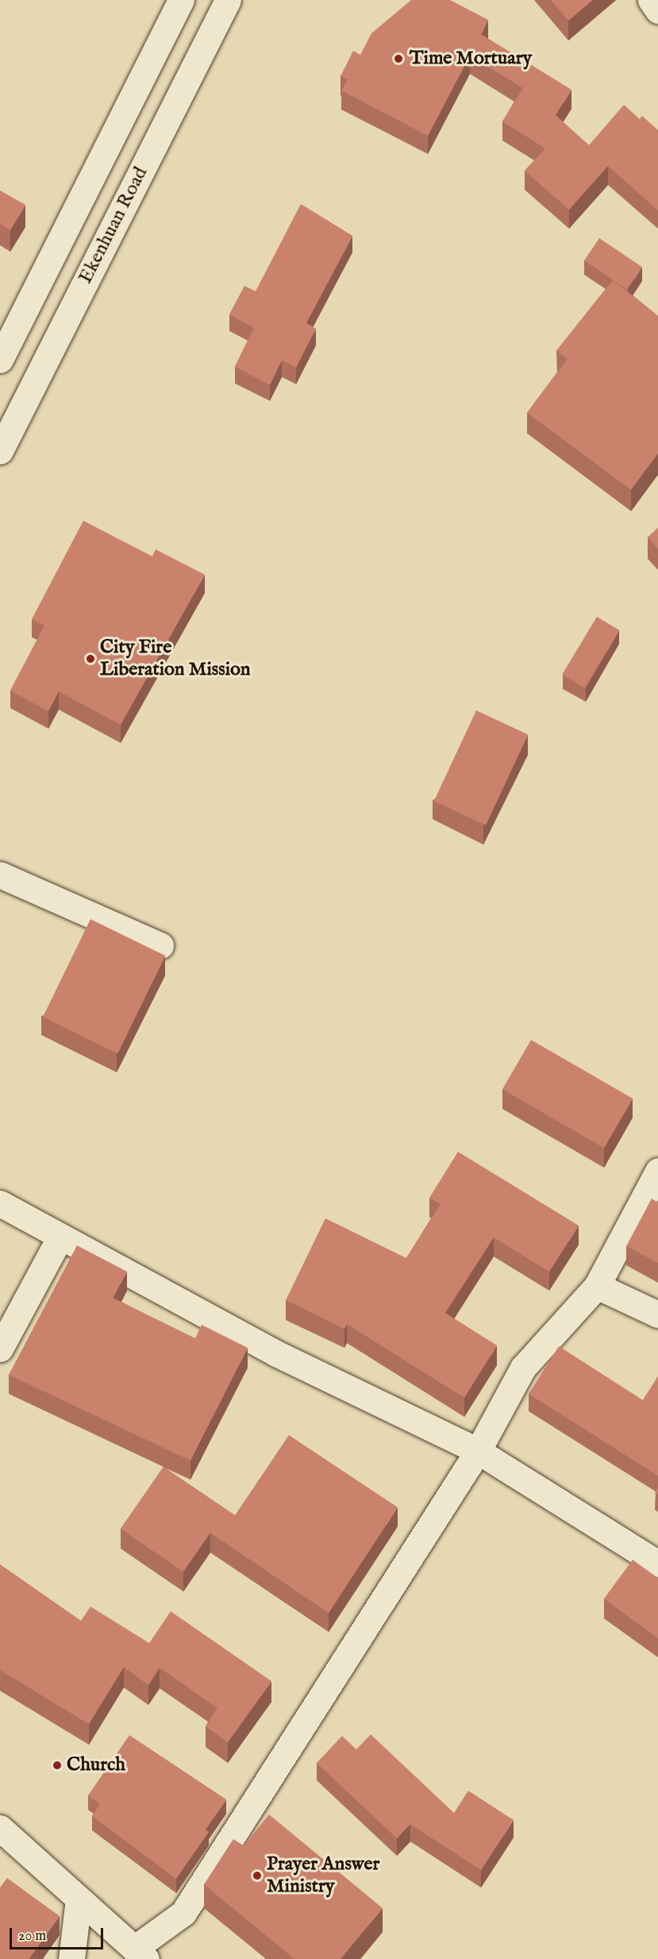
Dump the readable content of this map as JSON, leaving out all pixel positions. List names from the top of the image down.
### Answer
{
  "streets": {
    "street": ["Ekenhuan Road"]
  },
  "places": [
    "Time Mortuary",
    "City Fire Liberation Mission",
    "Church",
    "Prayer Answer Ministry"
  ],
  "scale_bar": "20 m"
}
